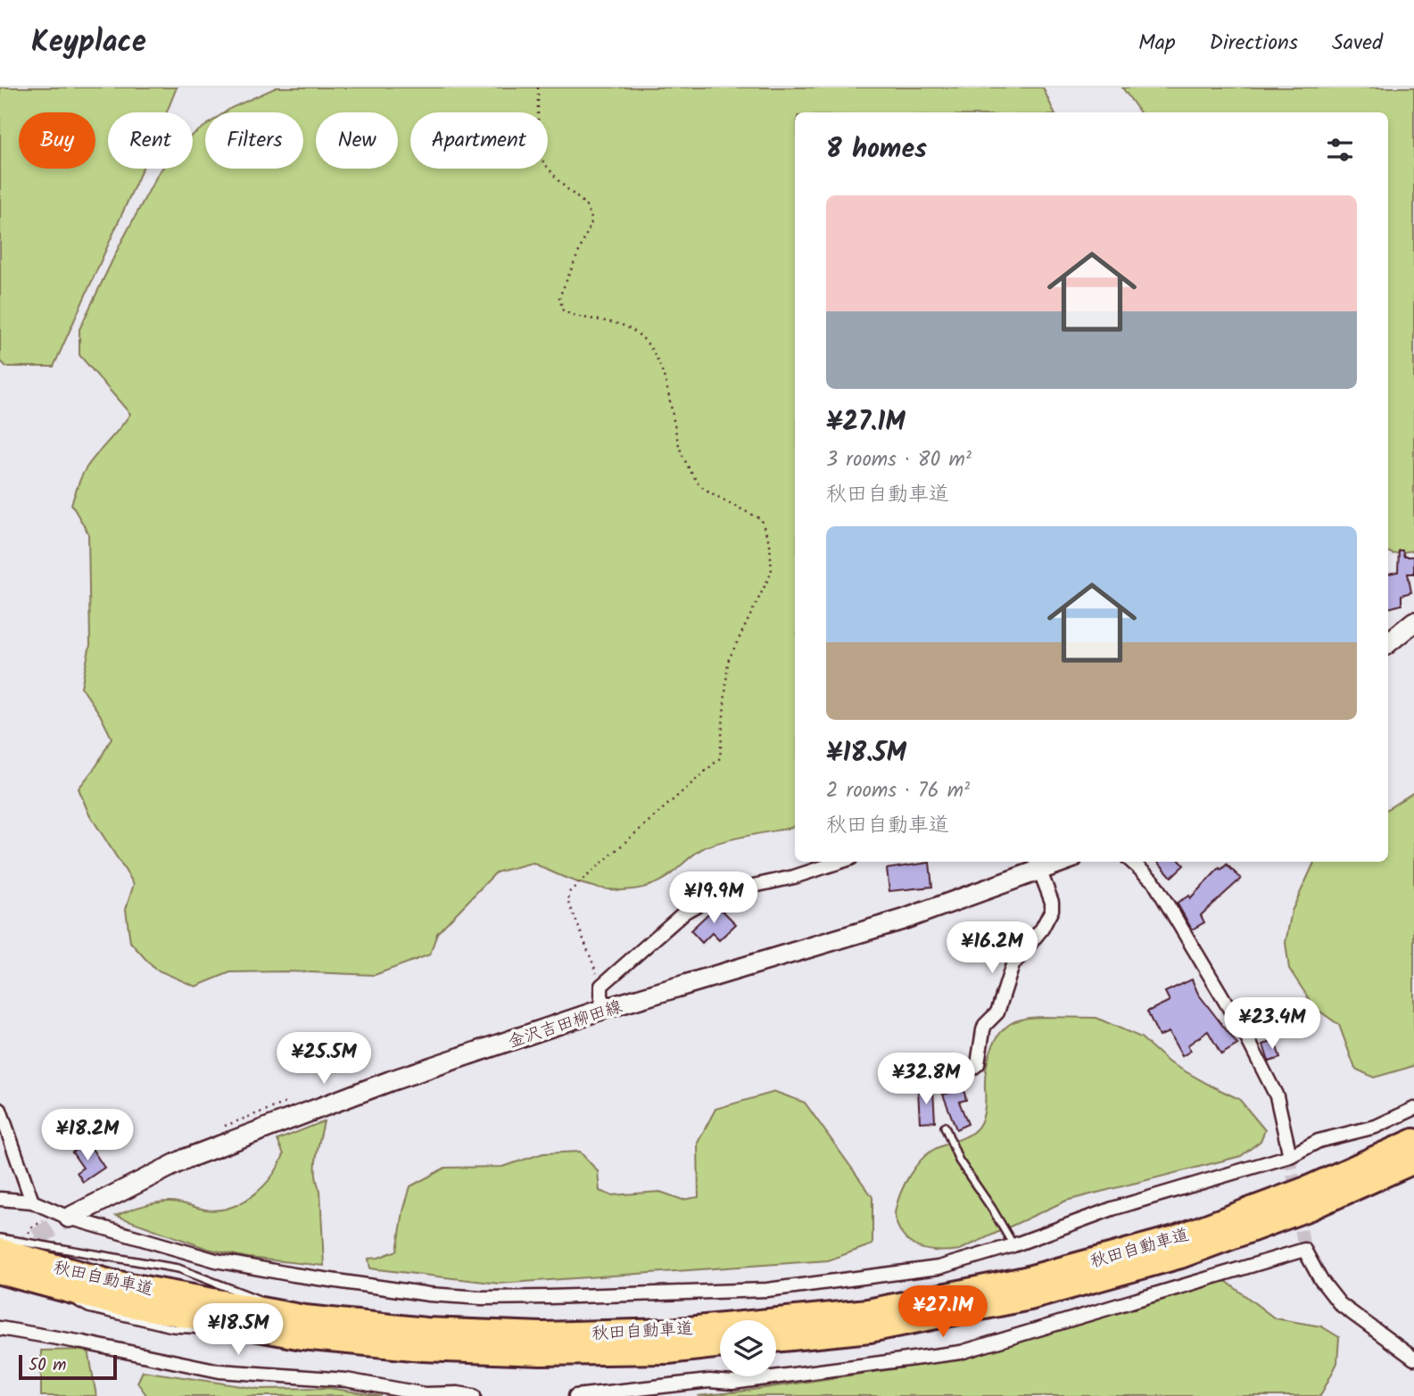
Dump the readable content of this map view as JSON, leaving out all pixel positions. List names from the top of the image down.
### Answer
{
  "streets": {
    "highway": ["秋田自動車道"],
    "main road": ["金沢吉田柳田線"]
  },
  "scale_bar": "50 m",
  "page": {
    "header": "Keyplace",
    "nav": ["Map", "Directions", "Saved"],
    "chip": [
      "Buy",
      "Rent",
      "Filters",
      "New",
      "Apartment"
    ],
    "heading": "8 homes",
    "list": [
      {
        "name": "¥27.1M",
        "note": "3 rooms · 80 m² · 秋田自動車道"
      },
      {
        "name": "¥18.5M",
        "note": "2 rooms · 76 m² · 秋田自動車道"
      }
    ],
    "price": [
      "¥19.9M",
      "¥16.2M",
      "¥23.4M",
      "¥25.5M",
      "¥32.8M",
      "¥18.2M",
      "¥27.1M",
      "¥18.5M"
    ],
    "scale": "50 m"
  }
}
